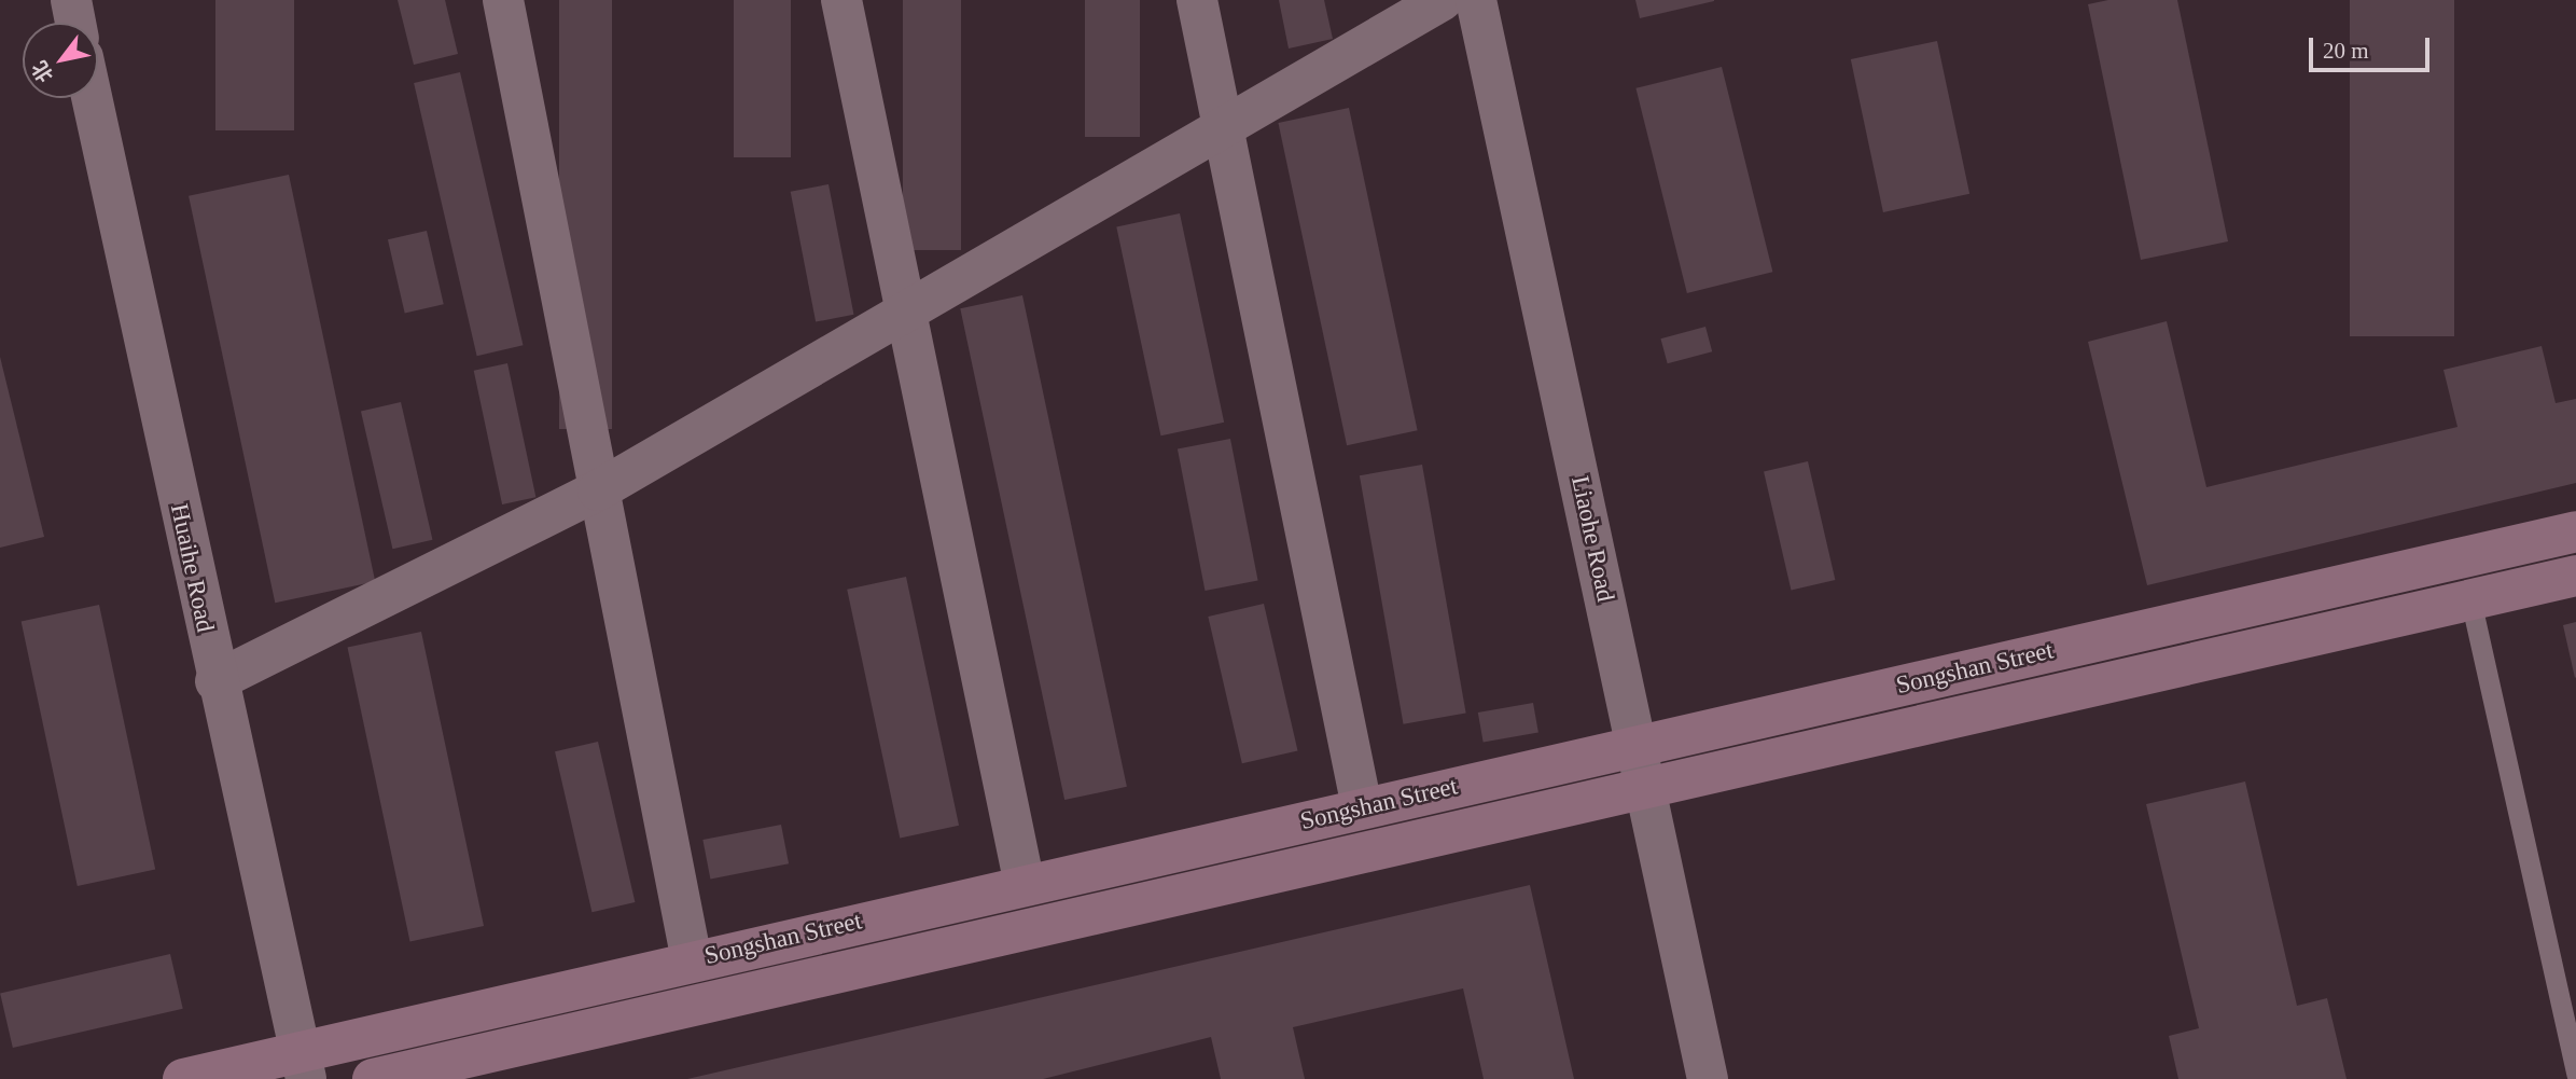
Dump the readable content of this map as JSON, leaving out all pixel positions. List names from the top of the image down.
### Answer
{
  "streets": {
    "main road": ["Songshan Street"],
    "street": ["Liaohe Road", "Huaihe Road"]
  },
  "crossings": [
    ["Liaohe Road", "Songshan Street"],
    ["Huaihe Road", "Songshan Street"]
  ],
  "scale_bar": "20 m",
  "north": "bottom left"
}
